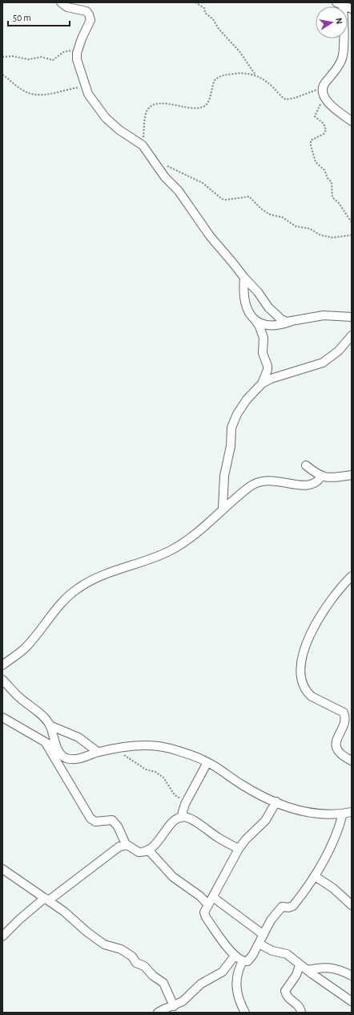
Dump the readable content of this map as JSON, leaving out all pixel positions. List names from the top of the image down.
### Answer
{
  "scale_bar": "50 m",
  "north": "right"
}
